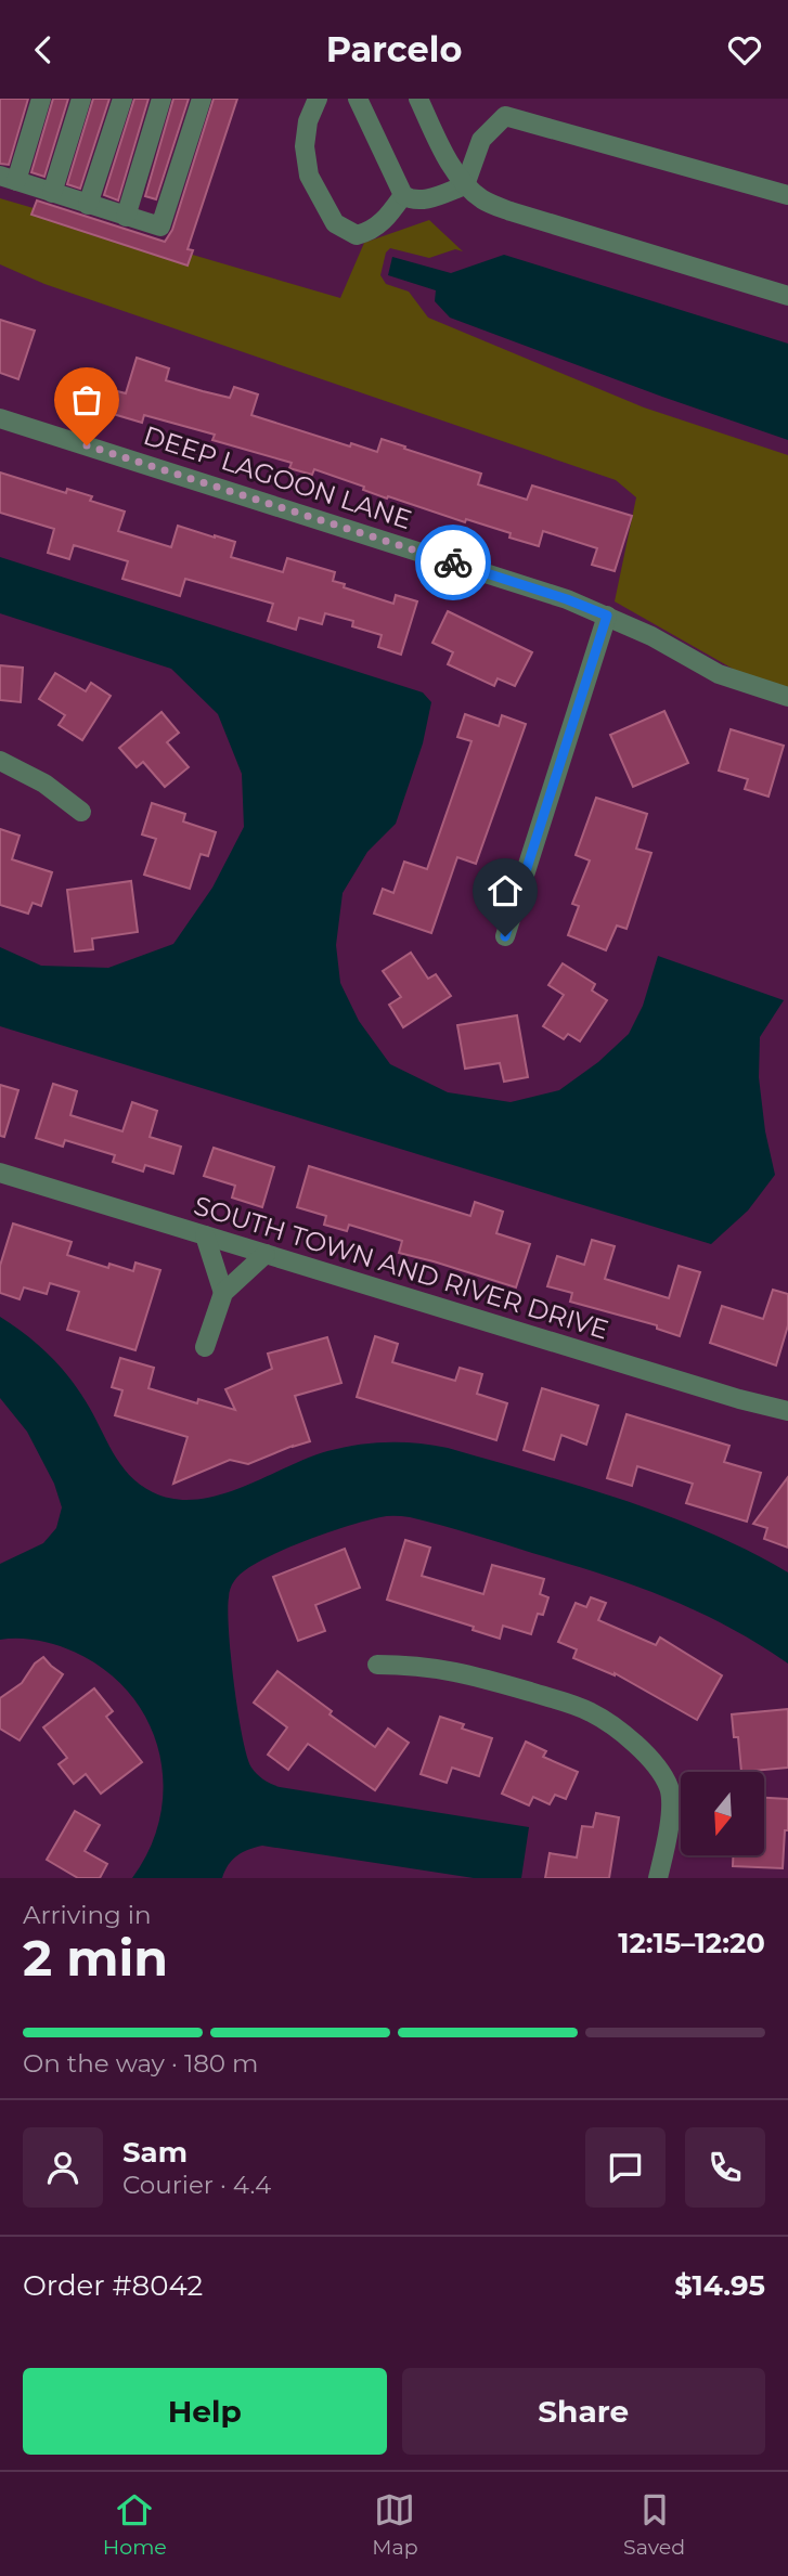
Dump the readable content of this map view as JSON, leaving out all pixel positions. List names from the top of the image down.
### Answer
{
  "streets": {
    "street": ["DEEP LAGOON LANE", "SOUTH TOWN AND RIVER DRIVE"]
  },
  "north": "bottom",
  "page": {
    "header": "Parcelo",
    "heading": ["2 min", "Arriving in", "12:15–12:20"],
    "panel": [
      "Sam",
      "Courier · 4.4",
      "Order #8042",
      "$14.95"
    ],
    "bar": "On the way · 180 m",
    "buttons": ["Help", "Share"],
    "tabs": ["Home", "Map", "Saved"]
  }
}
